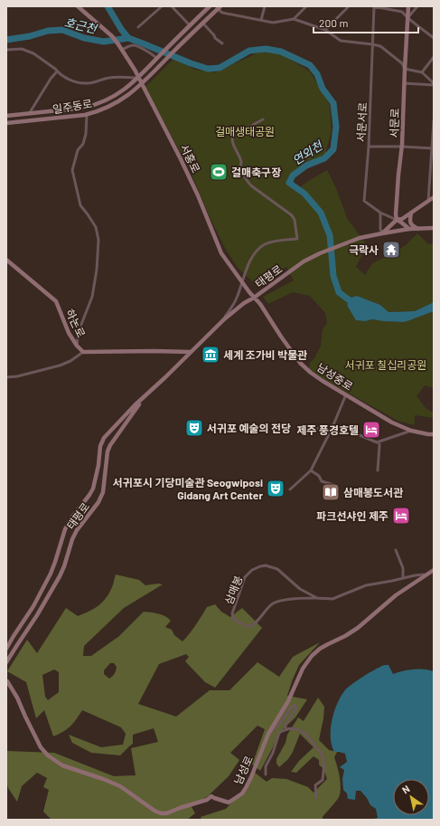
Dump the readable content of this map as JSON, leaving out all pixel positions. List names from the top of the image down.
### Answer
{
  "streets": {
    "street": [
      "일주동로",
      "서문서로",
      "서문로",
      "서홍로",
      "태평로",
      "하논로",
      "남성중로",
      "삼매봉",
      "남성로"
    ]
  },
  "crossings": [
    ["일주동로", "서홍로"],
    ["서문서로", "서문로"],
    ["서홍로", "태평로"],
    ["서홍로", "남성중로"],
    ["태평로", "하논로"],
    ["태평로", "남성중로"],
    ["삼매봉", "남성로"]
  ],
  "water": ["호근천", "연외천"],
  "parks": ["걸매생태공원", "서귀포 칠십리공원"],
  "places": {
    "sports": ["걸매축구장"],
    "temple": ["극락사"],
    "museum": ["세계 조가비 박물관"],
    "theatre": ["서귀포 예술의 전당", "서귀포시 기당미술관 Seogwiposi Gidang Art Center"],
    "hotel": ["제주 풍경호텔", "파크선샤인 제주"],
    "library": ["삼매봉도서관"]
  },
  "scale_bar": "200 m",
  "north": "top left"
}
